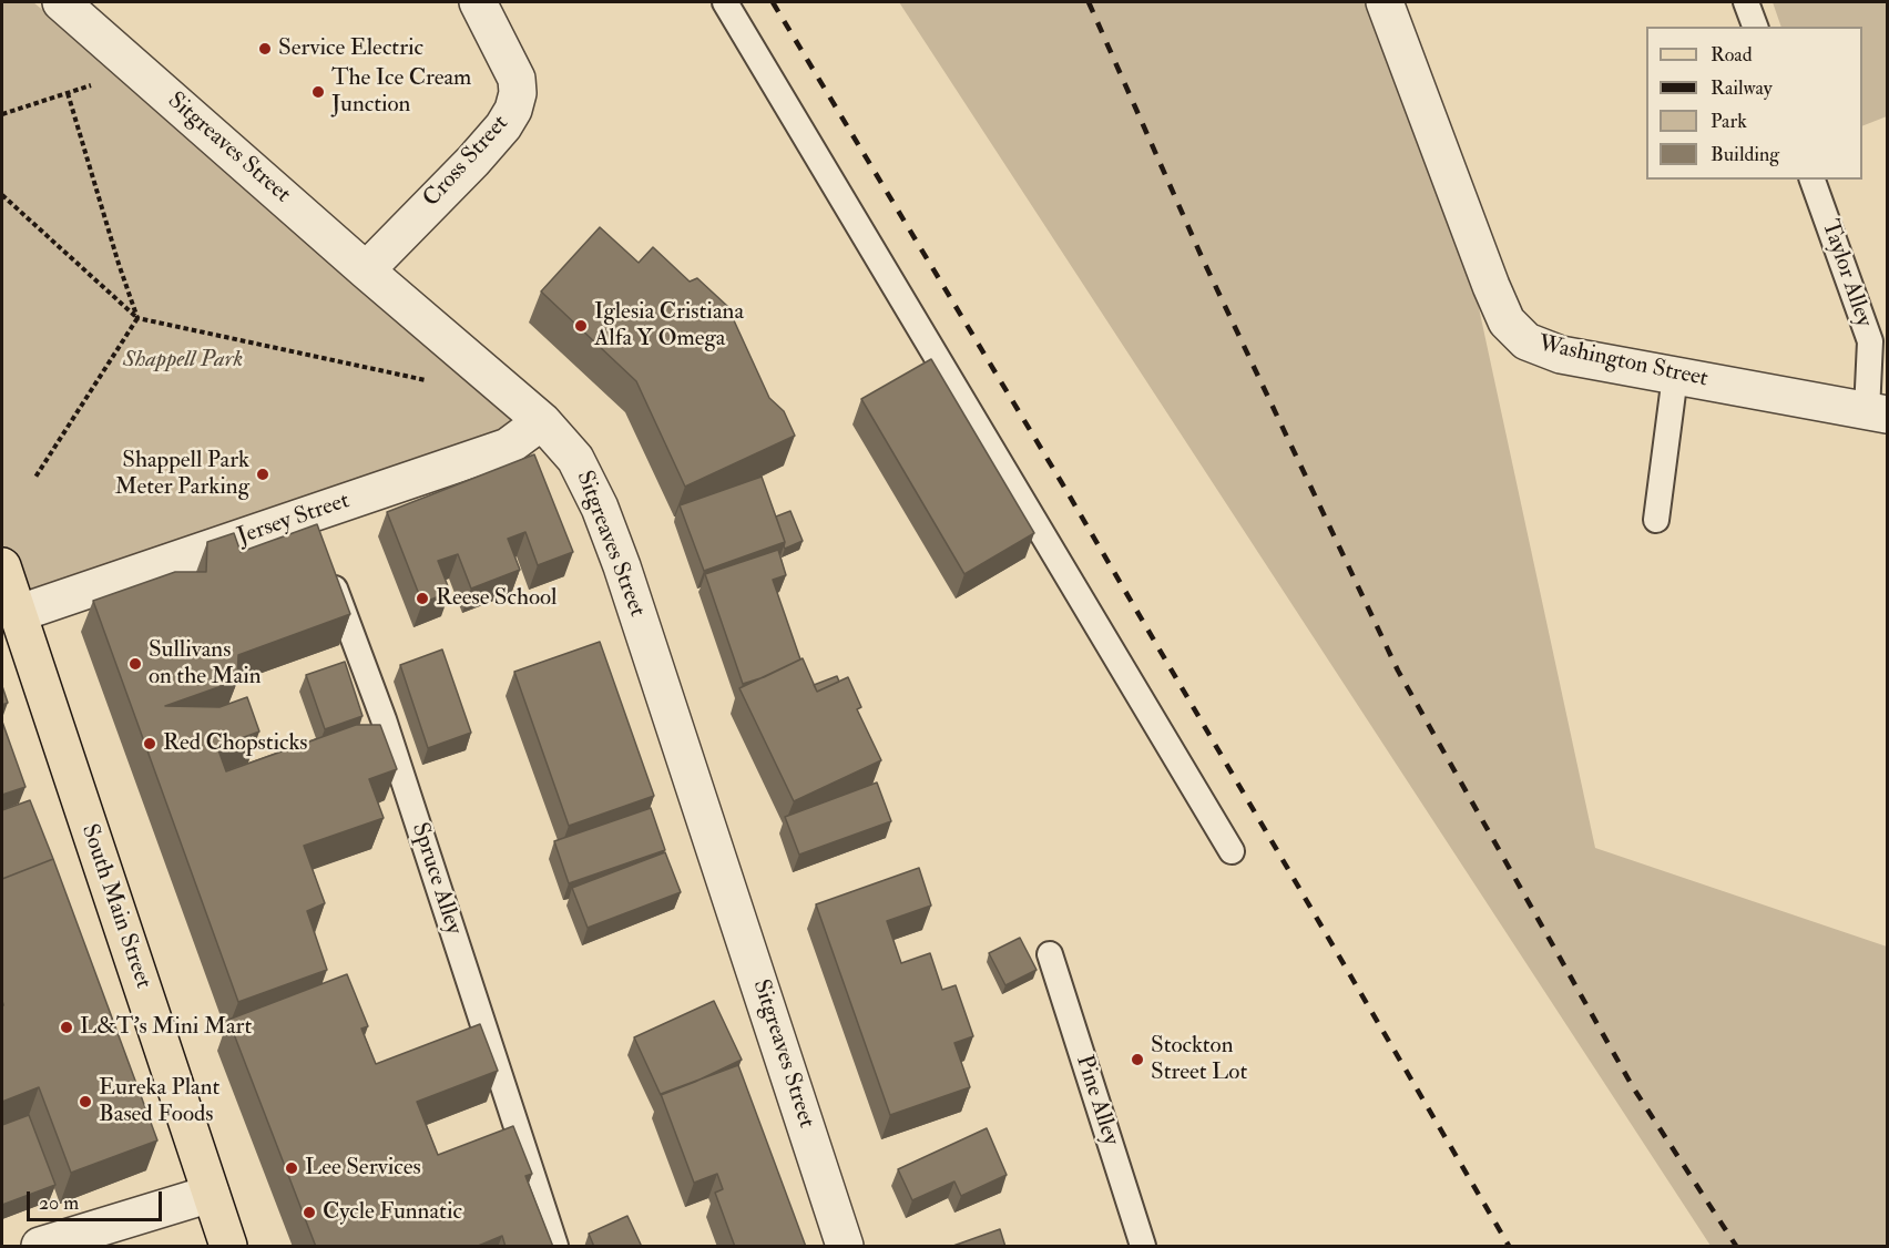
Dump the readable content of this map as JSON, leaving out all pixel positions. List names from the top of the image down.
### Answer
{
  "streets": {
    "main road": ["South Main Street"],
    "street": [
      "Sitgreaves Street",
      "Cross Street",
      "Washington Street",
      "Jersey Street"
    ],
    "lane": ["Taylor Alley", "Spruce Alley", "Pine Alley"]
  },
  "crossings": [
    ["Sitgreaves Street", "Cross Street"],
    ["Sitgreaves Street", "Jersey Street"],
    ["Taylor Alley", "Washington Street"],
    ["Jersey Street", "South Main Street"]
  ],
  "parks": ["Shappell Park"],
  "places": [
    "Service Electric",
    "The Ice Cream Junction",
    "Iglesia Cristiana Alfa Y Omega",
    "Shappell Park Meter Parking",
    "Reese School",
    "Sullivans on the Main",
    "Red Chopsticks",
    "L&T's Mini Mart",
    "Stockton Street Lot",
    "Eureka Plant Based Foods",
    "Lee Services",
    "Cycle Funnatic"
  ],
  "legend": [
    "Road",
    "Railway",
    "Park",
    "Building"
  ],
  "scale_bar": "20 m"
}
